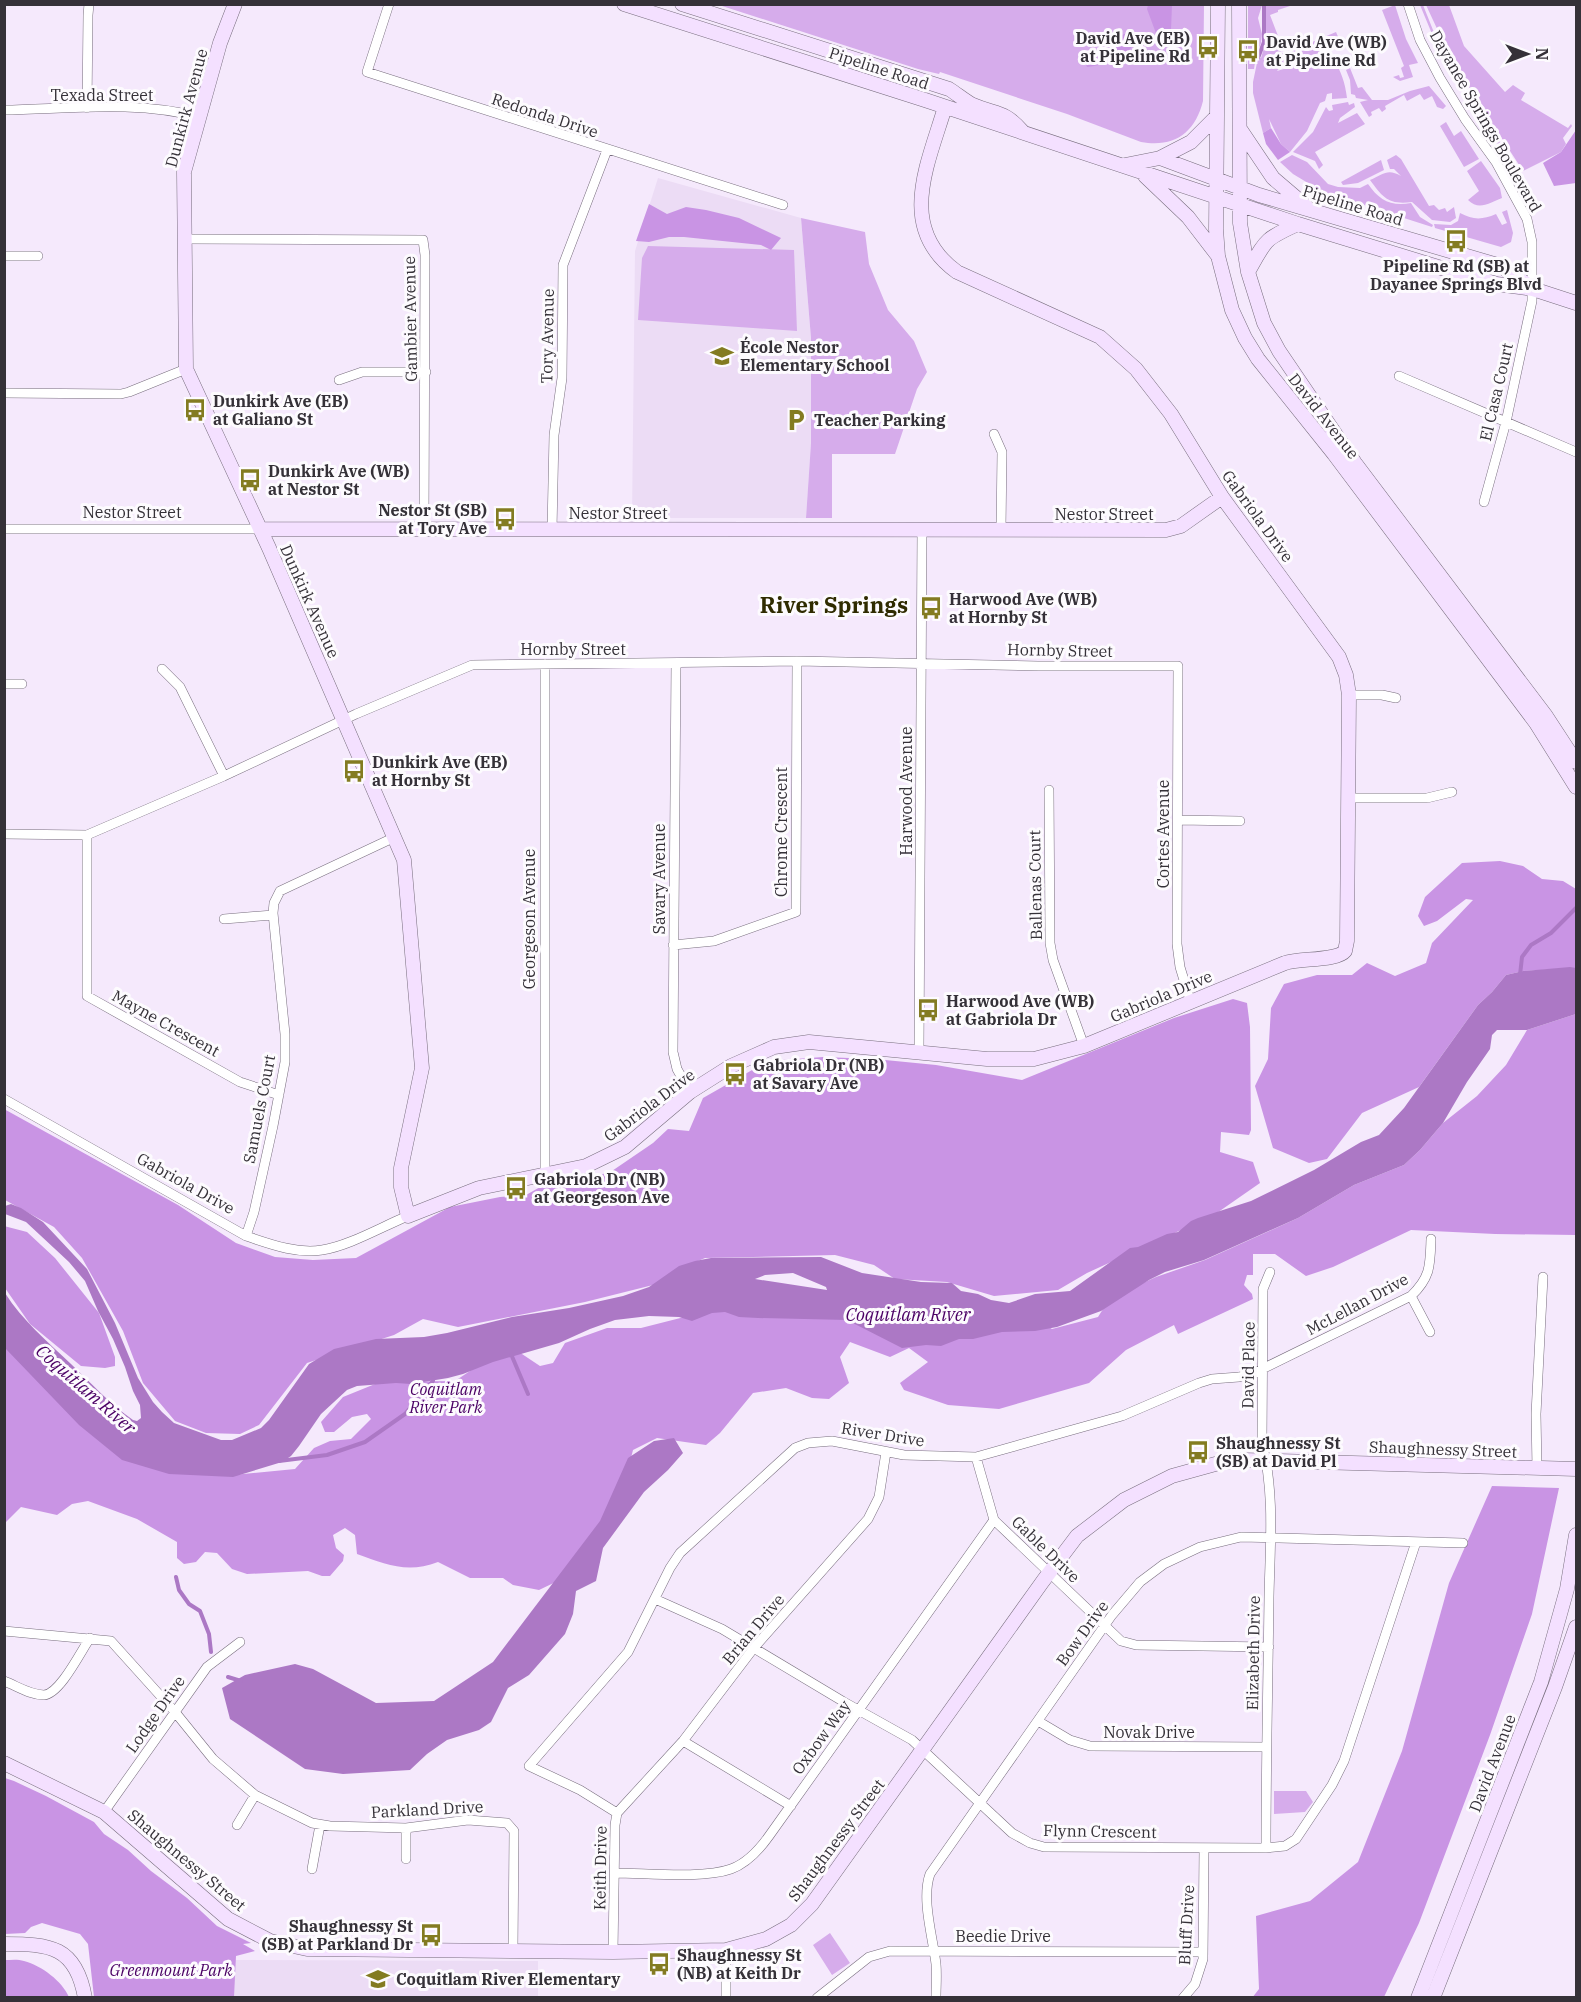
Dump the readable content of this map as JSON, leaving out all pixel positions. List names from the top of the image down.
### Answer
{
  "streets": {
    "street": [
      "Pipeline Road",
      "Texada Street",
      "Dunkirk Avenue",
      "Redonda Drive",
      "Dayanee Springs Boulevard",
      "Gambier Avenue",
      "Tory Avenue",
      "El Casa Court",
      "David Avenue",
      "Nestor Street",
      "Gabriola Drive",
      "Hornby Street",
      "Harwood Avenue",
      "Chrome Crescent",
      "Cortes Avenue",
      "Savary Avenue",
      "Ballenas Court",
      "Georgeson Avenue",
      "Mayne Crescent",
      "Samuels Court",
      "McLellan Drive",
      "David Place",
      "River Drive",
      "Shaughnessy Street",
      "Gable Drive",
      "Brian Drive",
      "Bow Drive",
      "Elizabeth Drive",
      "Lodge Drive",
      "Novak Drive",
      "Oxbow Way",
      "Parkland Drive",
      "Flynn Crescent",
      "Keith Drive",
      "Bluff Drive",
      "Beedie Drive"
    ]
  },
  "crossings": [
    ["Pipeline Road", "Dayanee Springs Boulevard"],
    ["Pipeline Road", "El Casa Court"],
    ["Pipeline Road", "David Avenue"],
    ["Pipeline Road", "Gabriola Drive"],
    ["Texada Street", "Dunkirk Avenue"],
    ["Dunkirk Avenue", "Gambier Avenue"],
    ["Dunkirk Avenue", "Nestor Street"],
    ["Dunkirk Avenue", "Gabriola Drive"],
    ["Dunkirk Avenue", "Hornby Street"],
    ["Dunkirk Avenue", "Samuels Court"],
    ["Redonda Drive", "Tory Avenue"],
    ["Dayanee Springs Boulevard", "El Casa Court"],
    ["Gambier Avenue", "Nestor Street"],
    ["Tory Avenue", "Nestor Street"],
    ["Nestor Street", "Gabriola Drive"],
    ["Nestor Street", "Harwood Avenue"],
    ["Gabriola Drive", "Harwood Avenue"],
    ["Gabriola Drive", "Cortes Avenue"],
    ["Gabriola Drive", "Savary Avenue"],
    ["Gabriola Drive", "Ballenas Court"],
    ["Gabriola Drive", "Georgeson Avenue"],
    ["Gabriola Drive", "Samuels Court"],
    ["Hornby Street", "Harwood Avenue"],
    ["Hornby Street", "Chrome Crescent"],
    ["Hornby Street", "Cortes Avenue"],
    ["Hornby Street", "Savary Avenue"],
    ["Hornby Street", "Georgeson Avenue"],
    ["Hornby Street", "Mayne Crescent"],
    ["Chrome Crescent", "Savary Avenue"],
    ["Mayne Crescent", "Samuels Court"],
    ["McLellan Drive", "David Place"],
    ["McLellan Drive", "River Drive"],
    ["David Place", "River Drive"],
    ["David Place", "Shaughnessy Street"],
    ["David Place", "Elizabeth Drive"],
    ["River Drive", "Gable Drive"],
    ["River Drive", "Brian Drive"],
    ["River Drive", "Flynn Crescent"],
    ["River Drive", "Keith Drive"],
    ["Shaughnessy Street", "Gable Drive"],
    ["Shaughnessy Street", "Elizabeth Drive"],
    ["Shaughnessy Street", "Lodge Drive"],
    ["Shaughnessy Street", "Parkland Drive"],
    ["Shaughnessy Street", "Flynn Crescent"],
    ["Shaughnessy Street", "Keith Drive"],
    ["Gable Drive", "Bow Drive"],
    ["Gable Drive", "Elizabeth Drive"],
    ["Gable Drive", "Oxbow Way"],
    ["Brian Drive", "Flynn Crescent"],
    ["Brian Drive", "Keith Drive"],
    ["Bow Drive", "Elizabeth Drive"],
    ["Bow Drive", "Novak Drive"],
    ["Bow Drive", "Flynn Crescent"],
    ["Bow Drive", "Beedie Drive"],
    ["Elizabeth Drive", "Novak Drive"],
    ["Elizabeth Drive", "Flynn Crescent"],
    ["Lodge Drive", "Parkland Drive"],
    ["Oxbow Way", "Flynn Crescent"],
    ["Oxbow Way", "Keith Drive"],
    ["Flynn Crescent", "Bluff Drive"],
    ["Bluff Drive", "Beedie Drive"]
  ],
  "districts": ["River Springs"],
  "water": ["Coquitlam River"],
  "parks": ["Coquitlam River Park", "Greenmount Park"],
  "places": {
    "bus stop": [
      "David Ave (EB) at Pipeline Rd",
      "David Ave (WB) at Pipeline Rd",
      "Pipeline Rd (SB) at Dayanee Springs Blvd",
      "Dunkirk Ave (EB) at Galiano St",
      "Dunkirk Ave (WB) at Nestor St",
      "Nestor St (SB) at Tory Ave",
      "Harwood Ave (WB) at Hornby St",
      "Dunkirk Ave (EB) at Hornby St",
      "Harwood Ave (WB) at Gabriola Dr",
      "Gabriola Dr (NB) at Savary Ave",
      "Gabriola Dr (NB) at Georgeson Ave",
      "Shaughnessy St (SB) at David Pl",
      "Shaughnessy St (SB) at Parkland Dr",
      "Shaughnessy St (NB) at Keith Dr"
    ],
    "school or university": ["École Nestor Elementary School", "Coquitlam River Elementary"],
    "parking": ["Teacher Parking"]
  },
  "north": "right"
}
